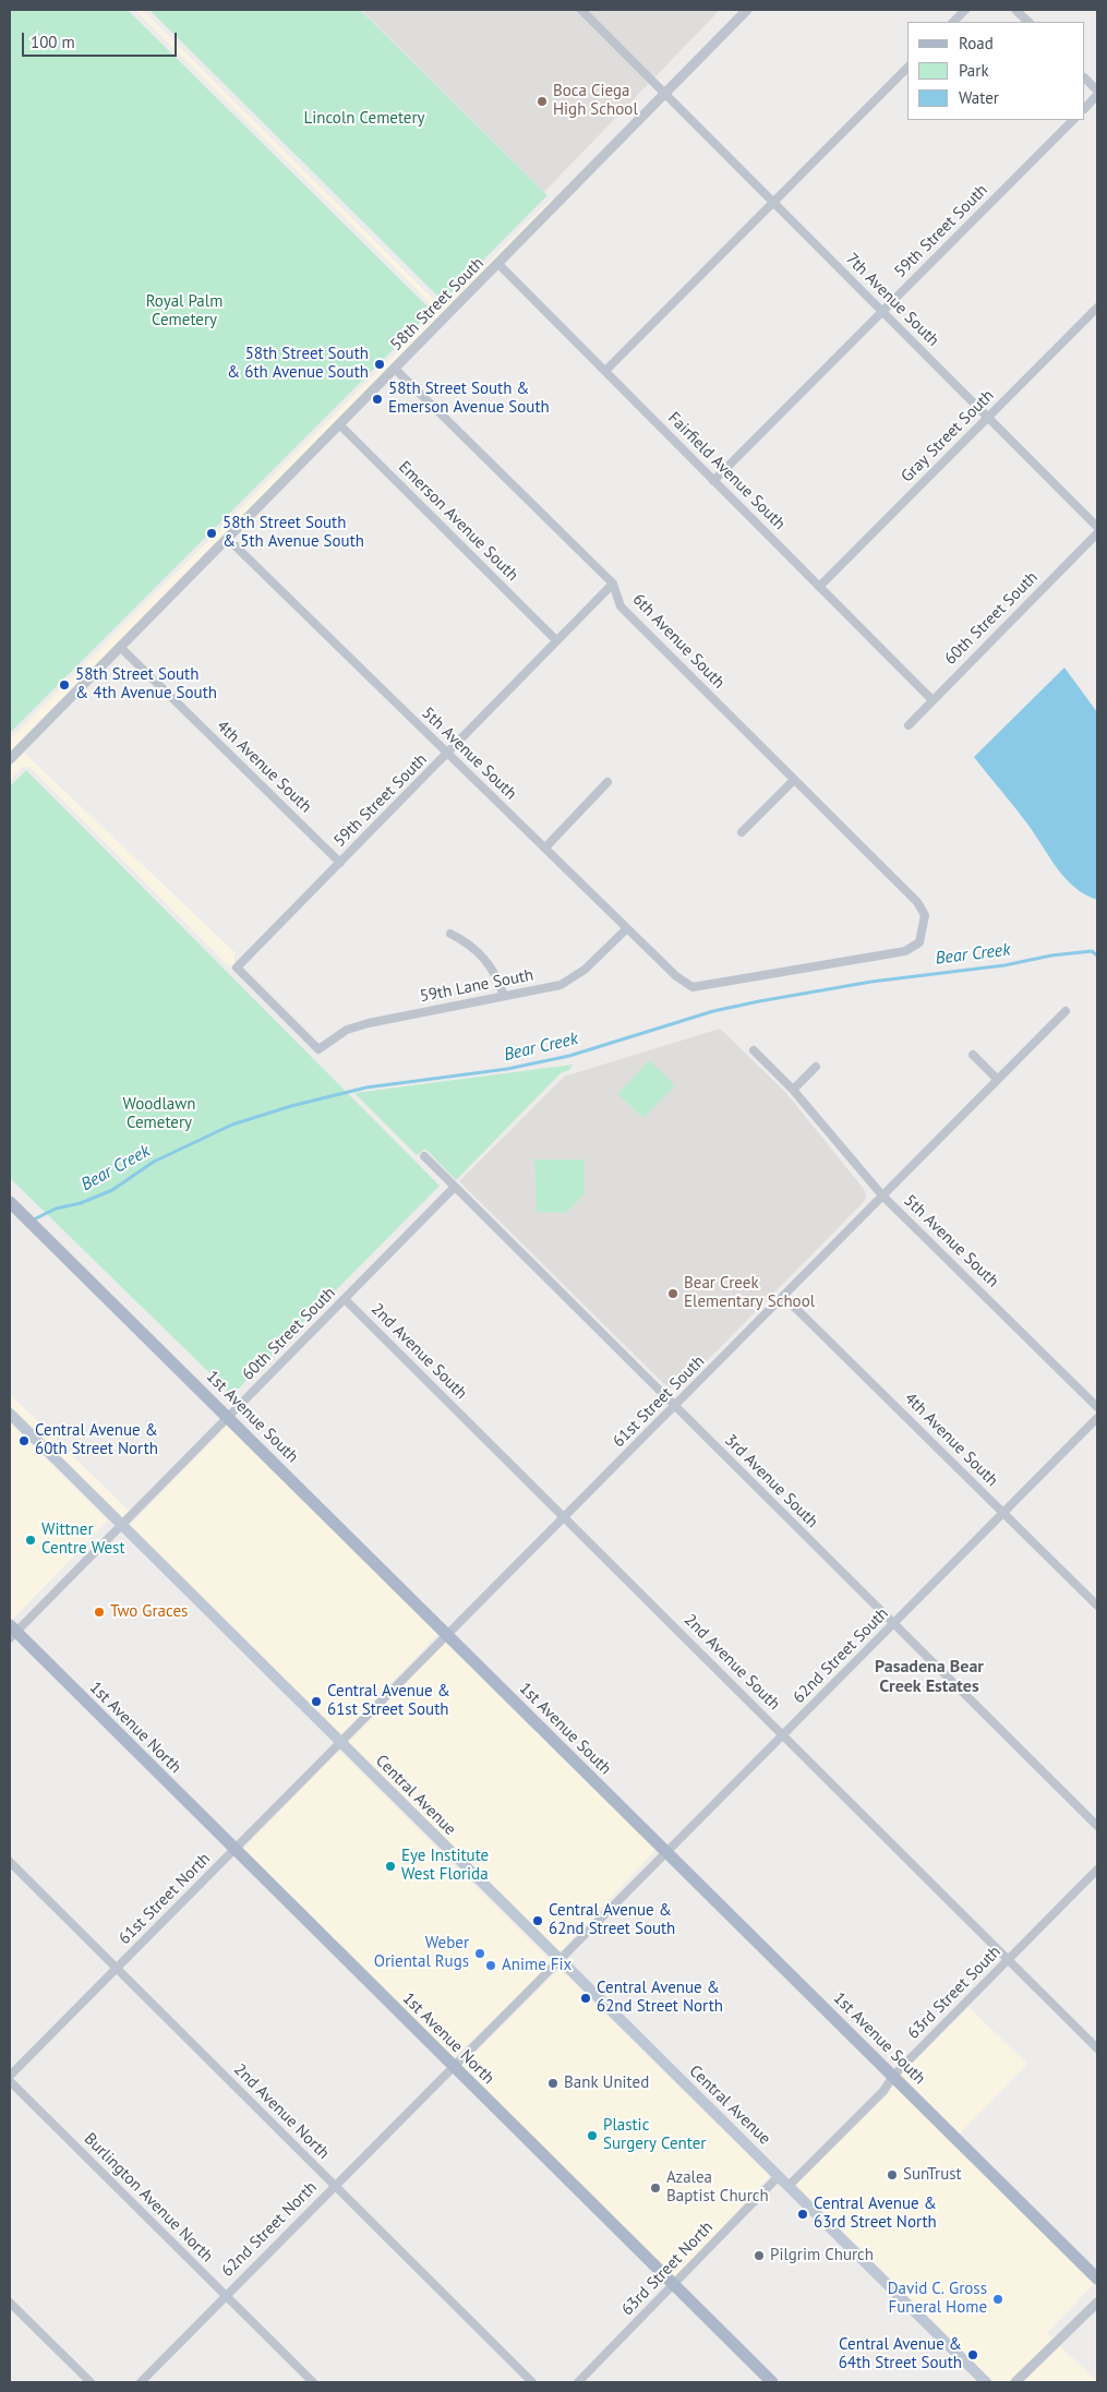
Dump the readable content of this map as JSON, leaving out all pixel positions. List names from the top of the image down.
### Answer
{
  "streets": {
    "main road": ["1st Avenue South", "1st Avenue North", "Central Avenue"],
    "street": [
      "59th Street South",
      "7th Avenue South",
      "58th Street South",
      "Gray Street South",
      "Fairfield Avenue South",
      "Emerson Avenue South",
      "60th Street South",
      "6th Avenue South",
      "5th Avenue South",
      "4th Avenue South",
      "59th Lane South",
      "2nd Avenue South",
      "61st Street South",
      "3rd Avenue South",
      "62nd Street South",
      "61st Street North",
      "63rd Street South",
      "2nd Avenue North",
      "Burlington Avenue North",
      "62nd Street North",
      "63rd Street North"
    ]
  },
  "crossings": [
    ["59th Street South", "7th Avenue South"],
    ["59th Street South", "Fairfield Avenue South"],
    ["59th Street South", "Emerson Avenue South"],
    ["59th Street South", "6th Avenue South"],
    ["59th Street South", "5th Avenue South"],
    ["59th Street South", "4th Avenue South"],
    ["59th Street South", "59th Lane South"],
    ["7th Avenue South", "58th Street South"],
    ["7th Avenue South", "Gray Street South"],
    ["58th Street South", "Fairfield Avenue South"],
    ["58th Street South", "Emerson Avenue South"],
    ["58th Street South", "6th Avenue South"],
    ["58th Street South", "5th Avenue South"],
    ["58th Street South", "4th Avenue South"],
    ["Gray Street South", "Fairfield Avenue South"],
    ["Fairfield Avenue South", "60th Street South"],
    ["60th Street South", "2nd Avenue South"],
    ["60th Street South", "1st Avenue South"],
    ["60th Street South", "3rd Avenue South"],
    ["60th Street South", "1st Avenue North"],
    ["60th Street South", "Central Avenue"],
    ["6th Avenue South", "5th Avenue South"],
    ["5th Avenue South", "59th Lane South"],
    ["5th Avenue South", "61st Street South"],
    ["4th Avenue South", "61st Street South"],
    ["4th Avenue South", "62nd Street South"],
    ["2nd Avenue South", "61st Street South"],
    ["2nd Avenue South", "62nd Street South"],
    ["2nd Avenue South", "63rd Street South"],
    ["61st Street South", "1st Avenue South"],
    ["61st Street South", "3rd Avenue South"],
    ["61st Street South", "Central Avenue"],
    ["61st Street South", "61st Street North"],
    ["1st Avenue South", "62nd Street South"],
    ["1st Avenue South", "63rd Street South"],
    ["3rd Avenue South", "62nd Street South"],
    ["62nd Street South", "Central Avenue"],
    ["62nd Street South", "62nd Street North"],
    ["1st Avenue North", "61st Street North"],
    ["1st Avenue North", "62nd Street North"],
    ["1st Avenue North", "63rd Street North"],
    ["Central Avenue", "61st Street North"],
    ["Central Avenue", "63rd Street South"],
    ["Central Avenue", "62nd Street North"],
    ["Central Avenue", "63rd Street North"],
    ["61st Street North", "2nd Avenue North"],
    ["2nd Avenue North", "62nd Street North"],
    ["Burlington Avenue North", "62nd Street North"]
  ],
  "districts": ["Pasadena Bear Creek Estates"],
  "water": ["Bear Creek"],
  "parks": ["Lincoln Cemetery", "Royal Palm Cemetery", "Woodlawn Cemetery"],
  "places": [
    "Boca Ciega High School",
    "58th Street South & 6th Avenue South",
    "58th Street South & Emerson Avenue South",
    "58th Street South & 5th Avenue South",
    "58th Street South & 4th Avenue South",
    "Bear Creek Elementary School",
    "Central Avenue & 60th Street North",
    "Wittner Centre West",
    "Two Graces",
    "Central Avenue & 61st Street South",
    "Eye Institute West Florida",
    "Central Avenue & 62nd Street South",
    "Weber Oriental Rugs",
    "Anime Fix",
    "Central Avenue & 62nd Street North",
    "Bank United",
    "Plastic Surgery Center",
    "SunTrust",
    "Azalea Baptist Church",
    "Central Avenue & 63rd Street North",
    "Pilgrim Church",
    "David C. Gross Funeral Home",
    "Central Avenue & 64th Street South"
  ],
  "legend": ["Road", "Park", "Water"],
  "scale_bar": "100 m"
}
